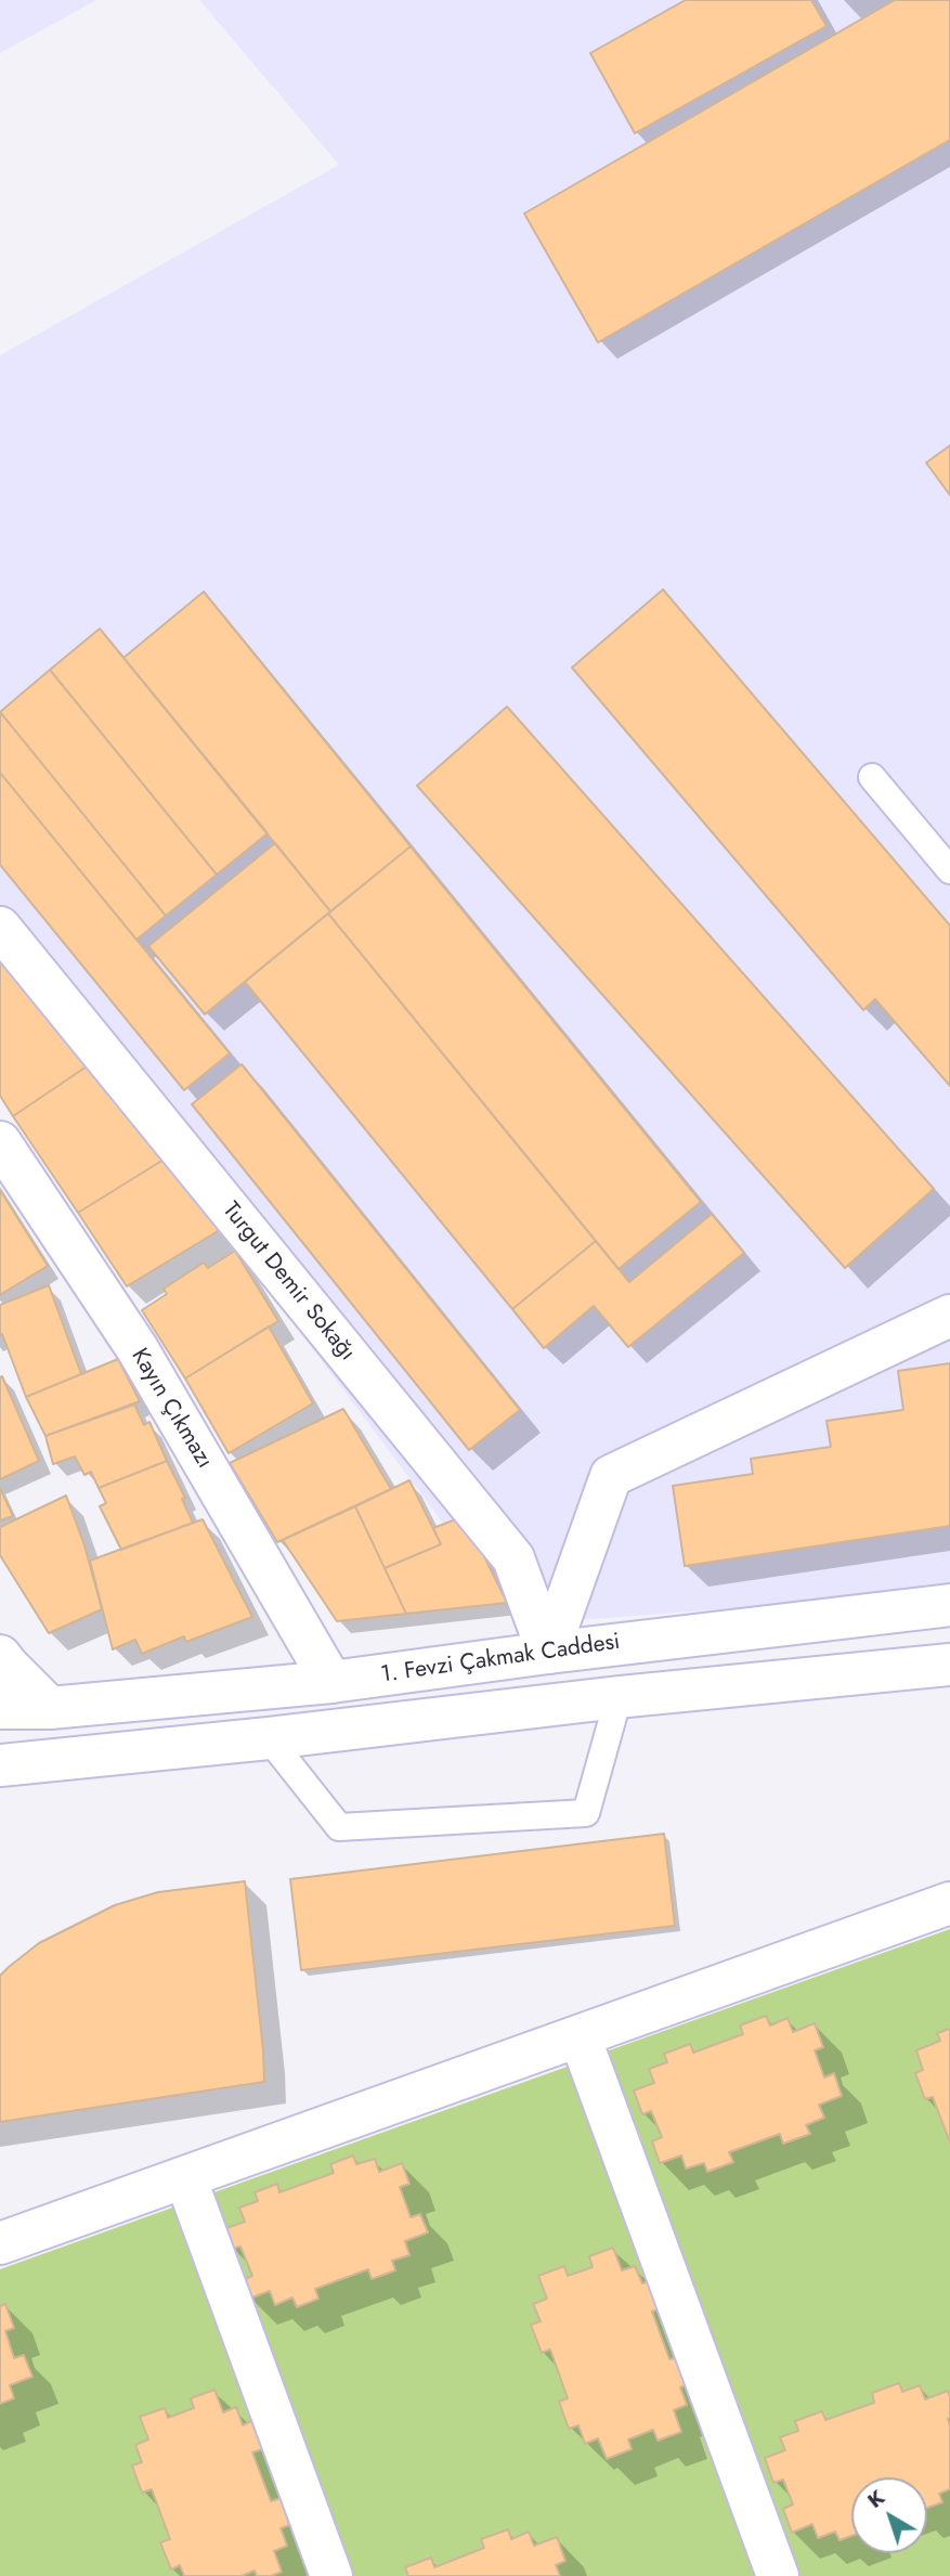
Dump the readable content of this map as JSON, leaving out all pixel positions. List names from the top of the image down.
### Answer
{
  "streets": {
    "street": ["Turgut Demir Sokağı", "Kayın Çıkmazı", "1. Fevzi Çakmak Caddesi"]
  },
  "crossings": [
    ["Turgut Demir Sokağı", "1. Fevzi Çakmak Caddesi"],
    ["Kayın Çıkmazı", "1. Fevzi Çakmak Caddesi"]
  ],
  "north": "top left"
}
